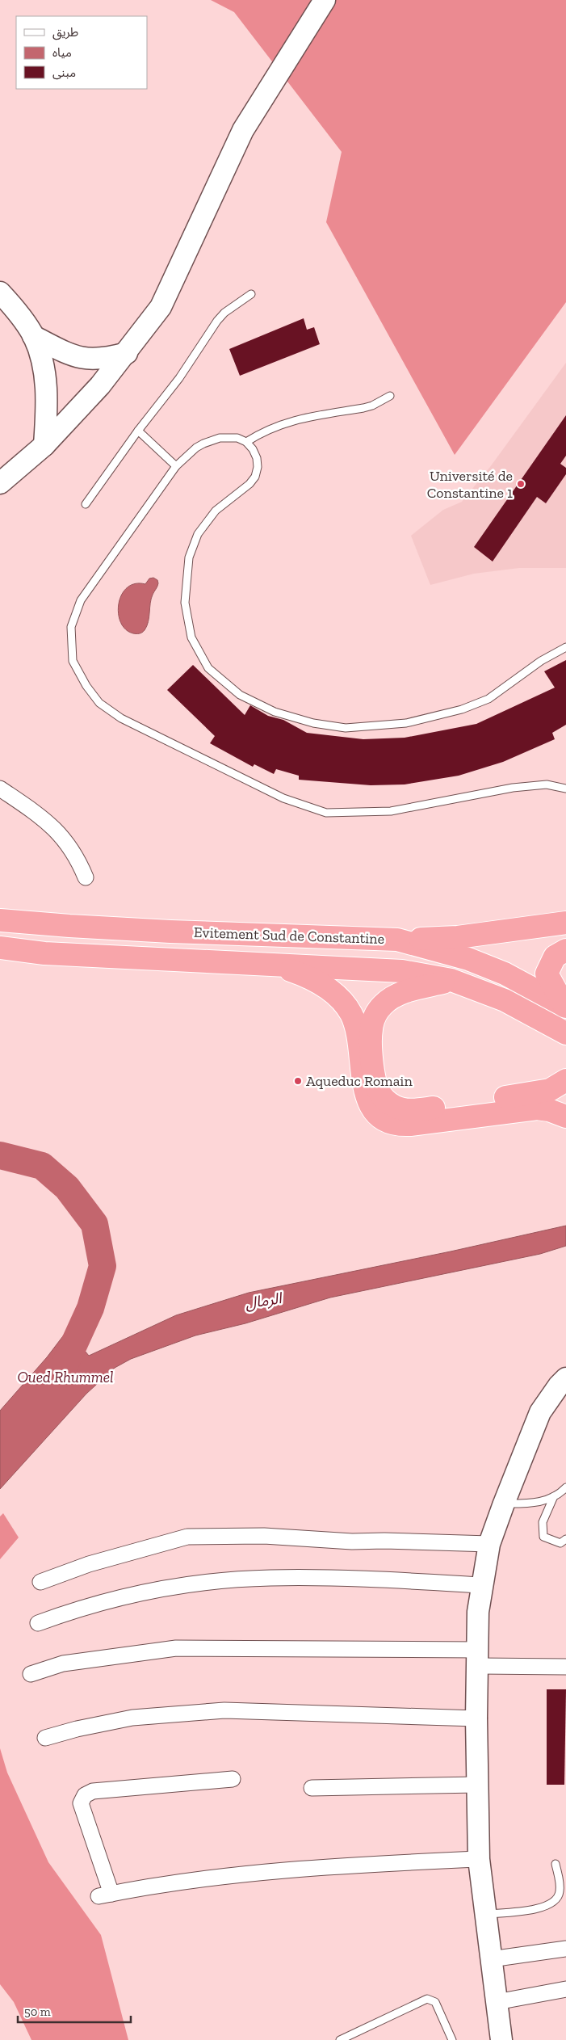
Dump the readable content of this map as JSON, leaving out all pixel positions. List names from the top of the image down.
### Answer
{
  "streets": {
    "highway": ["Evitement Sud de Constantine"]
  },
  "water": ["الرمال", "Oued Rhummel"],
  "places": ["Université de Constantine 1", "Aqueduc Romain"],
  "legend": ["طريق", "مياه", "مبنى"],
  "scale_bar": "50 m"
}
